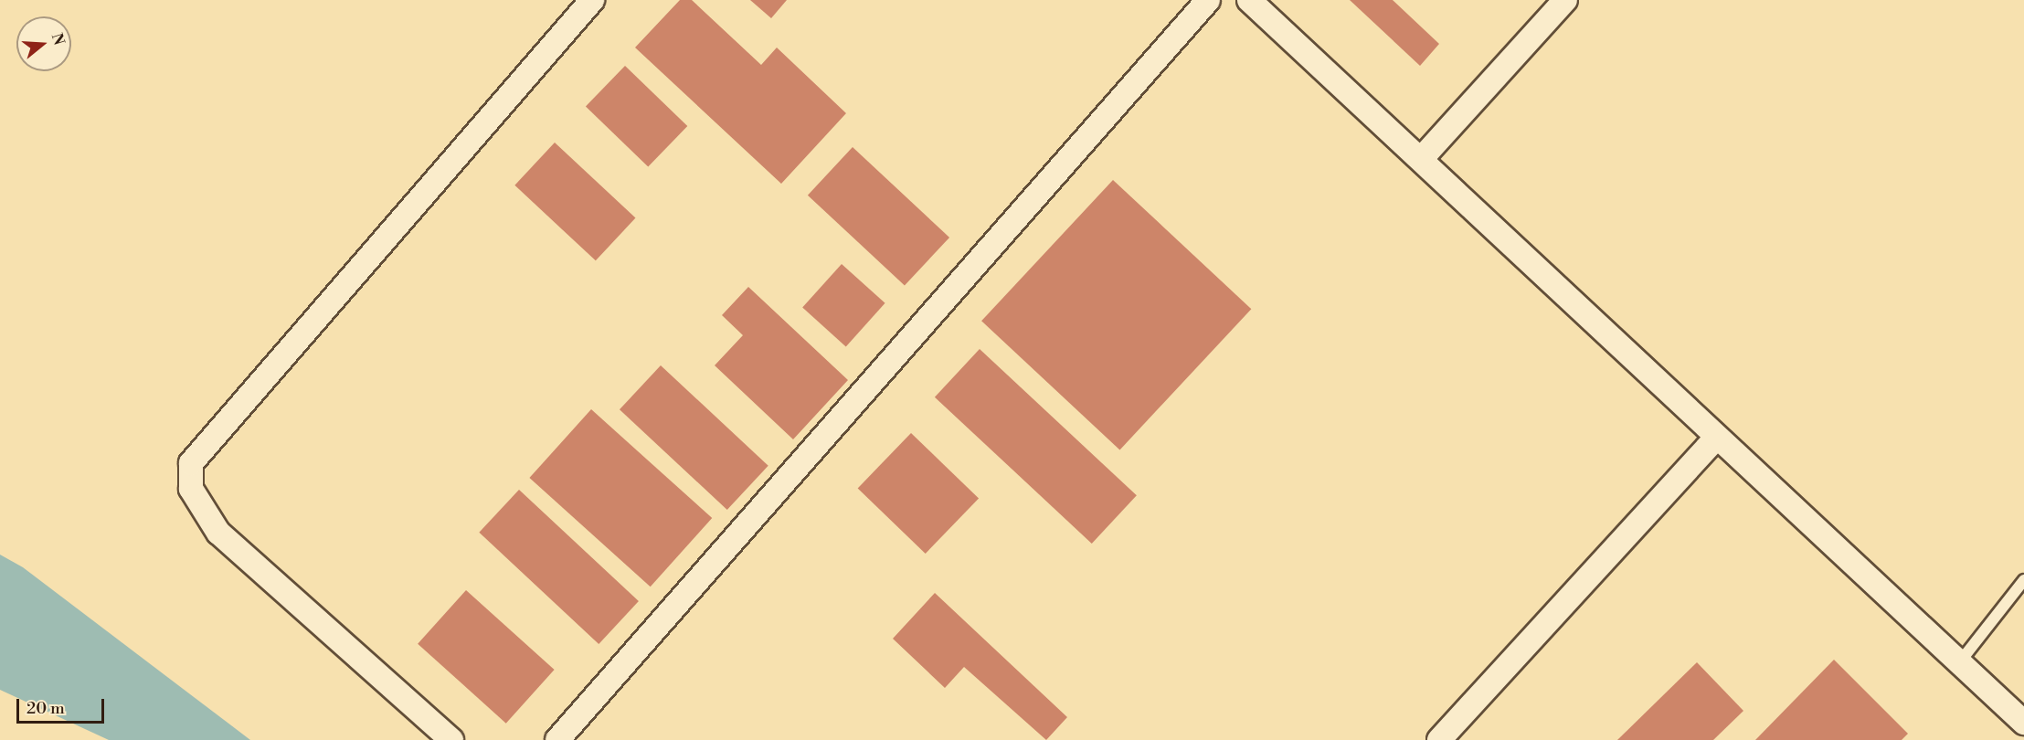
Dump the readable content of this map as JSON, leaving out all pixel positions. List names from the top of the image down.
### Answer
{
  "scale_bar": "20 m",
  "north": "right"
}
